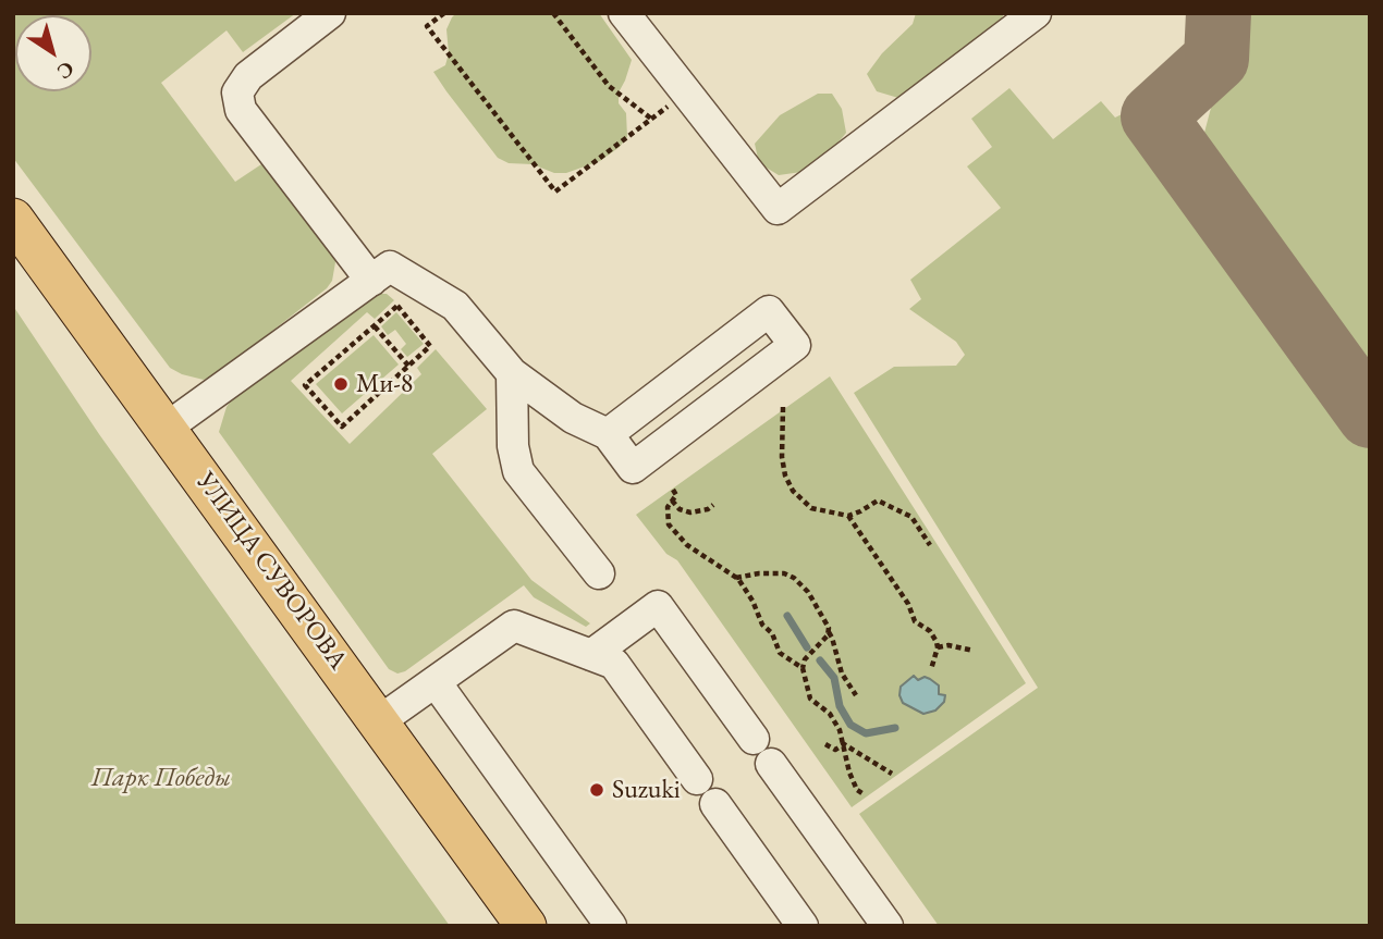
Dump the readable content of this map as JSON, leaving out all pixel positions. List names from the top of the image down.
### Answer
{
  "streets": {
    "main road": ["УЛИЦА СУВОРОВА"]
  },
  "parks": ["Парк Победы"],
  "places": ["Ми-8", "Suzuki"],
  "north": "bottom right"
}
